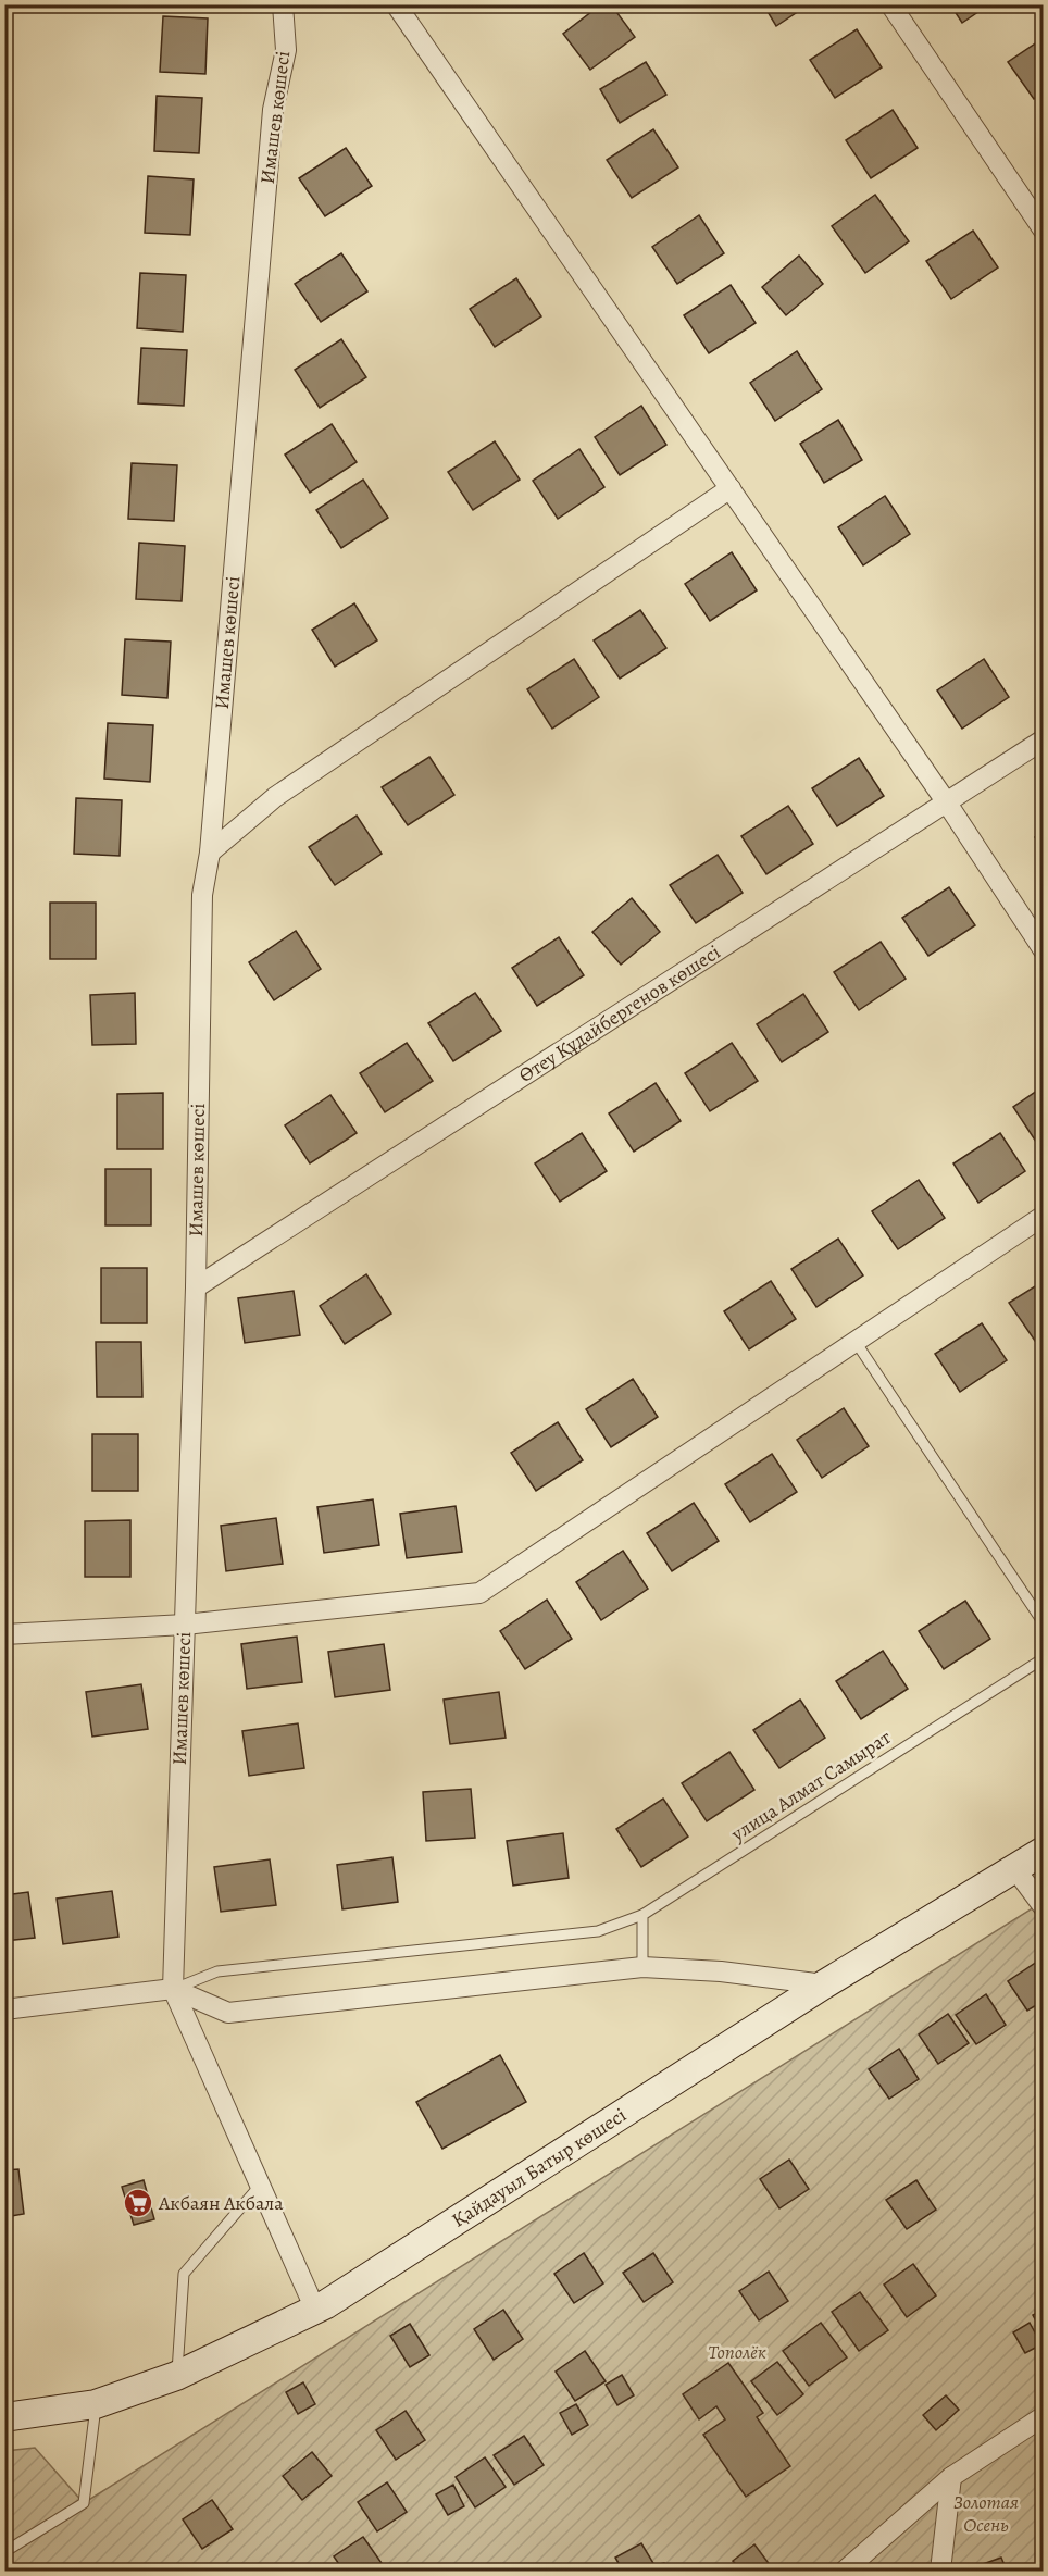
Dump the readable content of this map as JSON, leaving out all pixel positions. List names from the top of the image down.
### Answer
{
  "streets": {
    "street": ["Имашев көшесі", "Өтеу Құдайбергенов көшесі", "Қайдауыл Батыр көшесі"],
    "lane": ["улица Алмат Самырат"]
  },
  "crossings": [
    ["Имашев көшесі", "Өтеу Құдайбергенов көшесі"],
    ["Имашев көшесі", "улица Алмат Самырат"],
    ["Имашев көшесі", "Қайдауыл Батыр көшесі"]
  ],
  "parks": ["Тополёк", "Золотая Осень"],
  "places": {
    "supermarket": ["Акбаян Акбала"]
  }
}
